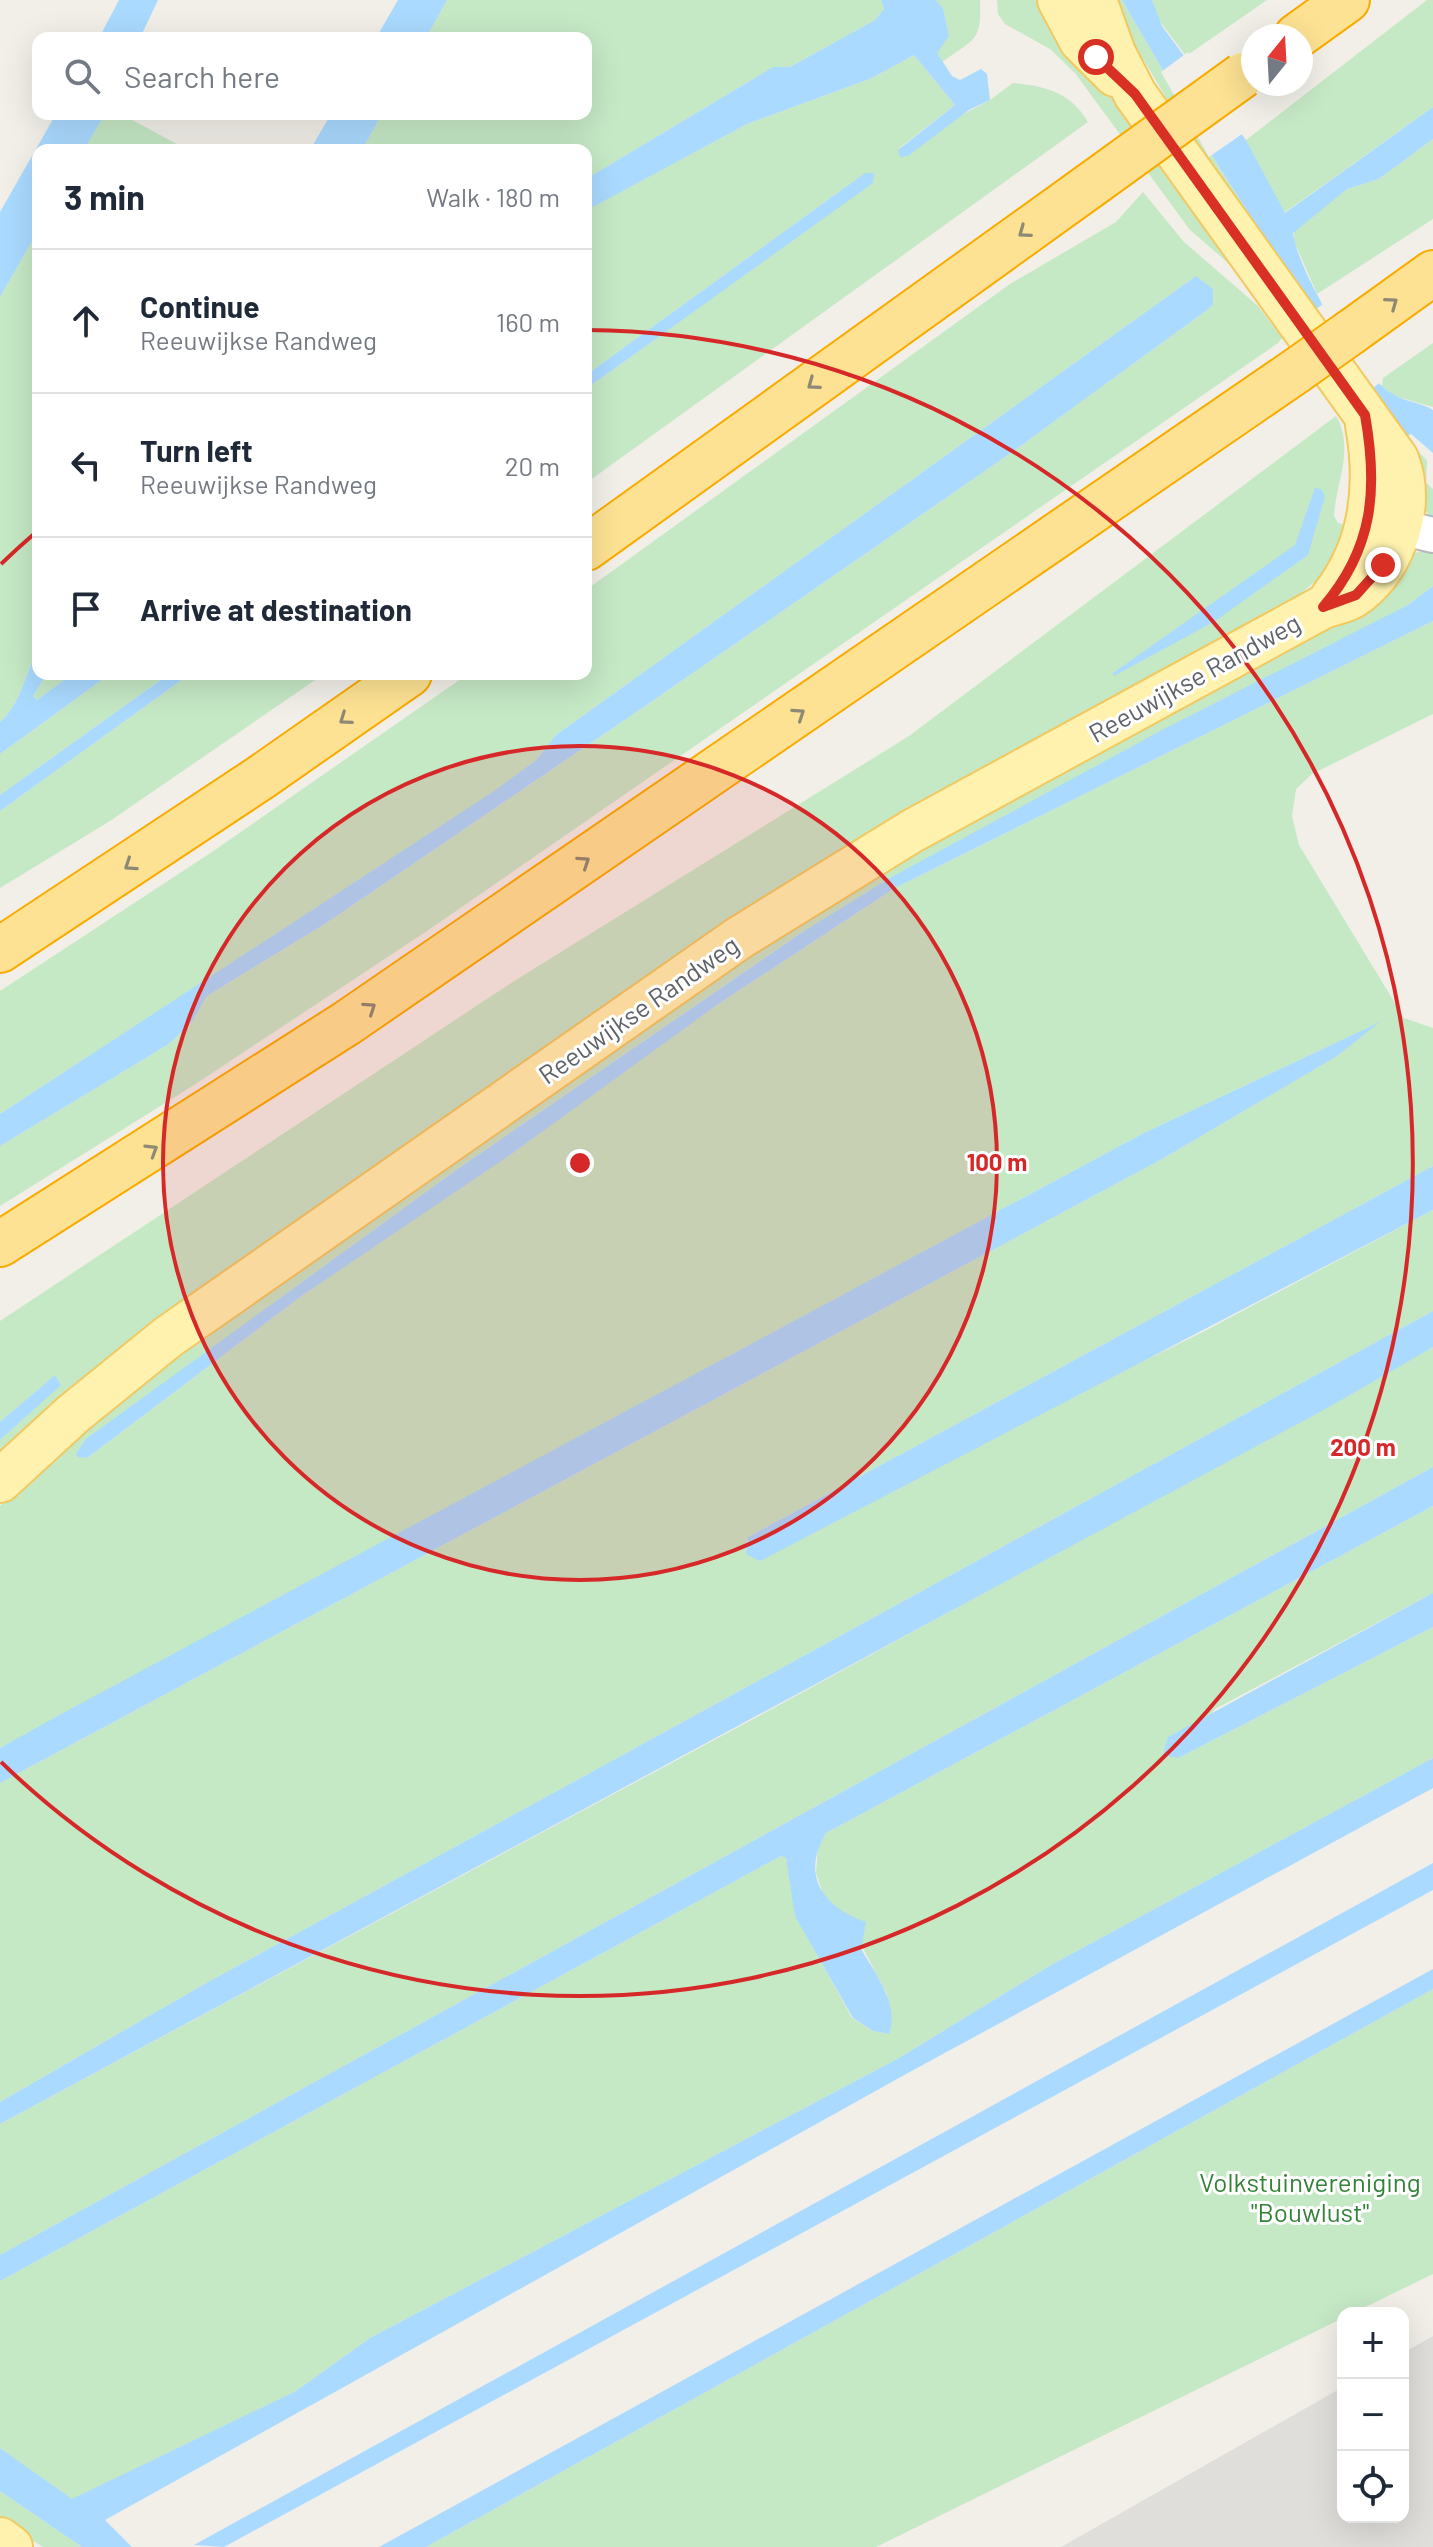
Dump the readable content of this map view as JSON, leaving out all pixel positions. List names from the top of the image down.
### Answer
{
  "streets": {
    "main road": ["Reeuwijkse Randweg"]
  },
  "parks": ["Volkstuinvereniging \"Bouwlust\""],
  "north": "top",
  "page": {
    "search": "Search here",
    "heading": ["3 min", "Walk · 180 m"],
    "list": [
      ["Continue", "Reeuwijkse Randweg", "160 m"],
      ["Turn left", "Reeuwijkse Randweg", "20 m"],
      "Arrive at destination"
    ],
    "map_buttons": ["+", "−"]
  },
  "rings": ["100 m", "200 m"]
}
